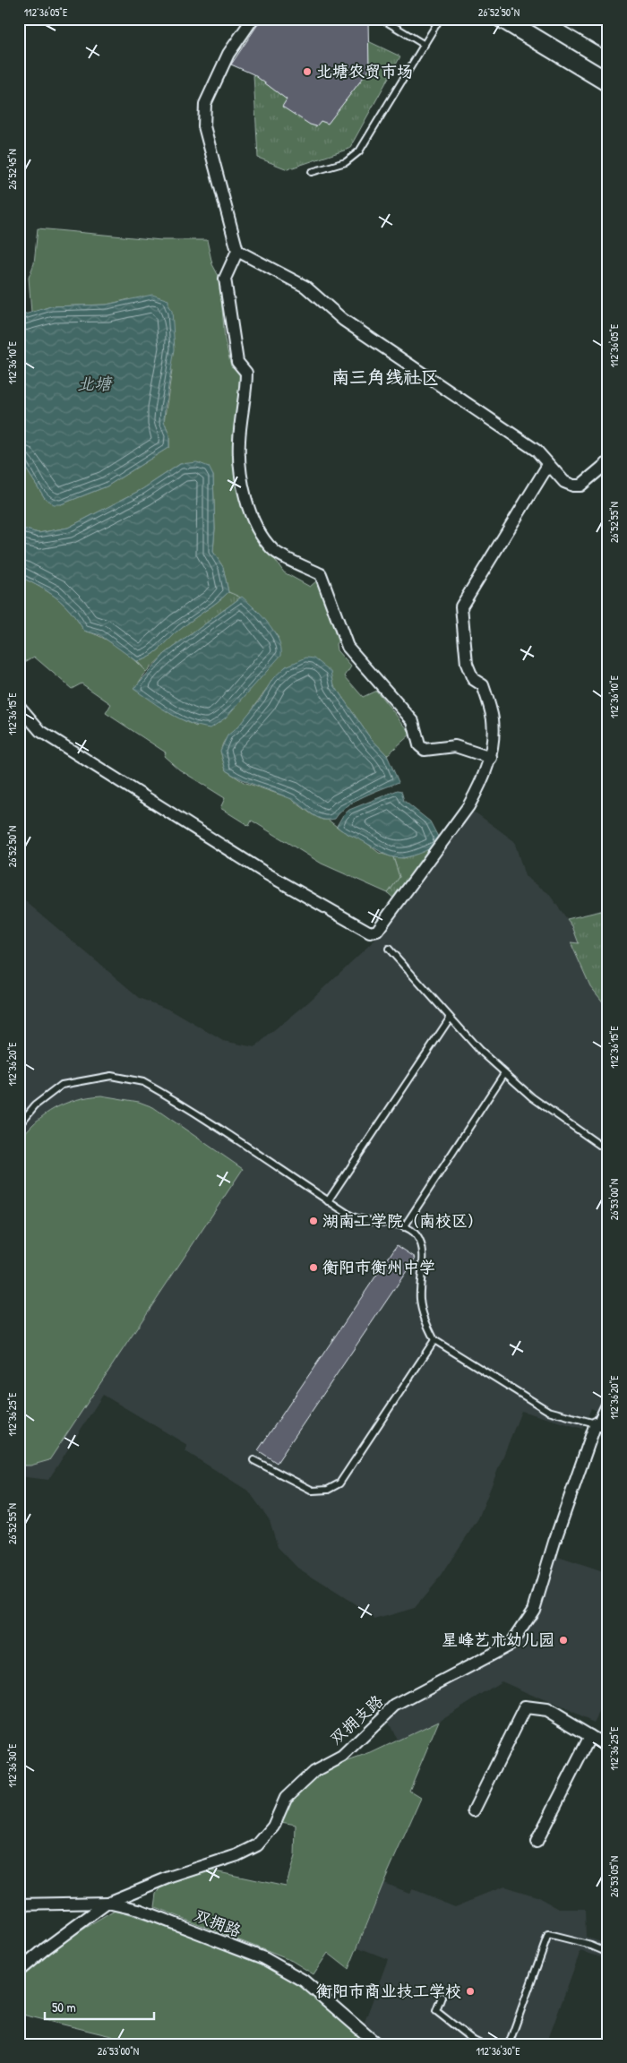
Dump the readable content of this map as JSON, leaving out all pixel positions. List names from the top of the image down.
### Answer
{
  "streets": {
    "street": ["双拥支路", "双拥路"]
  },
  "crossings": [
    ["双拥支路", "双拥路"]
  ],
  "districts": ["南三角线社区"],
  "water": ["北塘"],
  "places": [
    "北塘农贸市场",
    "湖南工学院（南校区）",
    "衡阳市衡州中学",
    "星峰艺术幼儿园",
    "衡阳市商业技工学校"
  ],
  "scale_bar": "50 m",
  "coordinates": [
    "112°36'05\"E",
    "26°52'50\"N",
    "26°52'45\"N",
    "112°36'10\"E",
    "26°52'55\"N",
    "112°36'15\"E",
    "112°36'20\"E",
    "26°53'00\"N",
    "112°36'25\"E",
    "112°36'30\"E",
    "26°53'05\"N"
  ]
}
